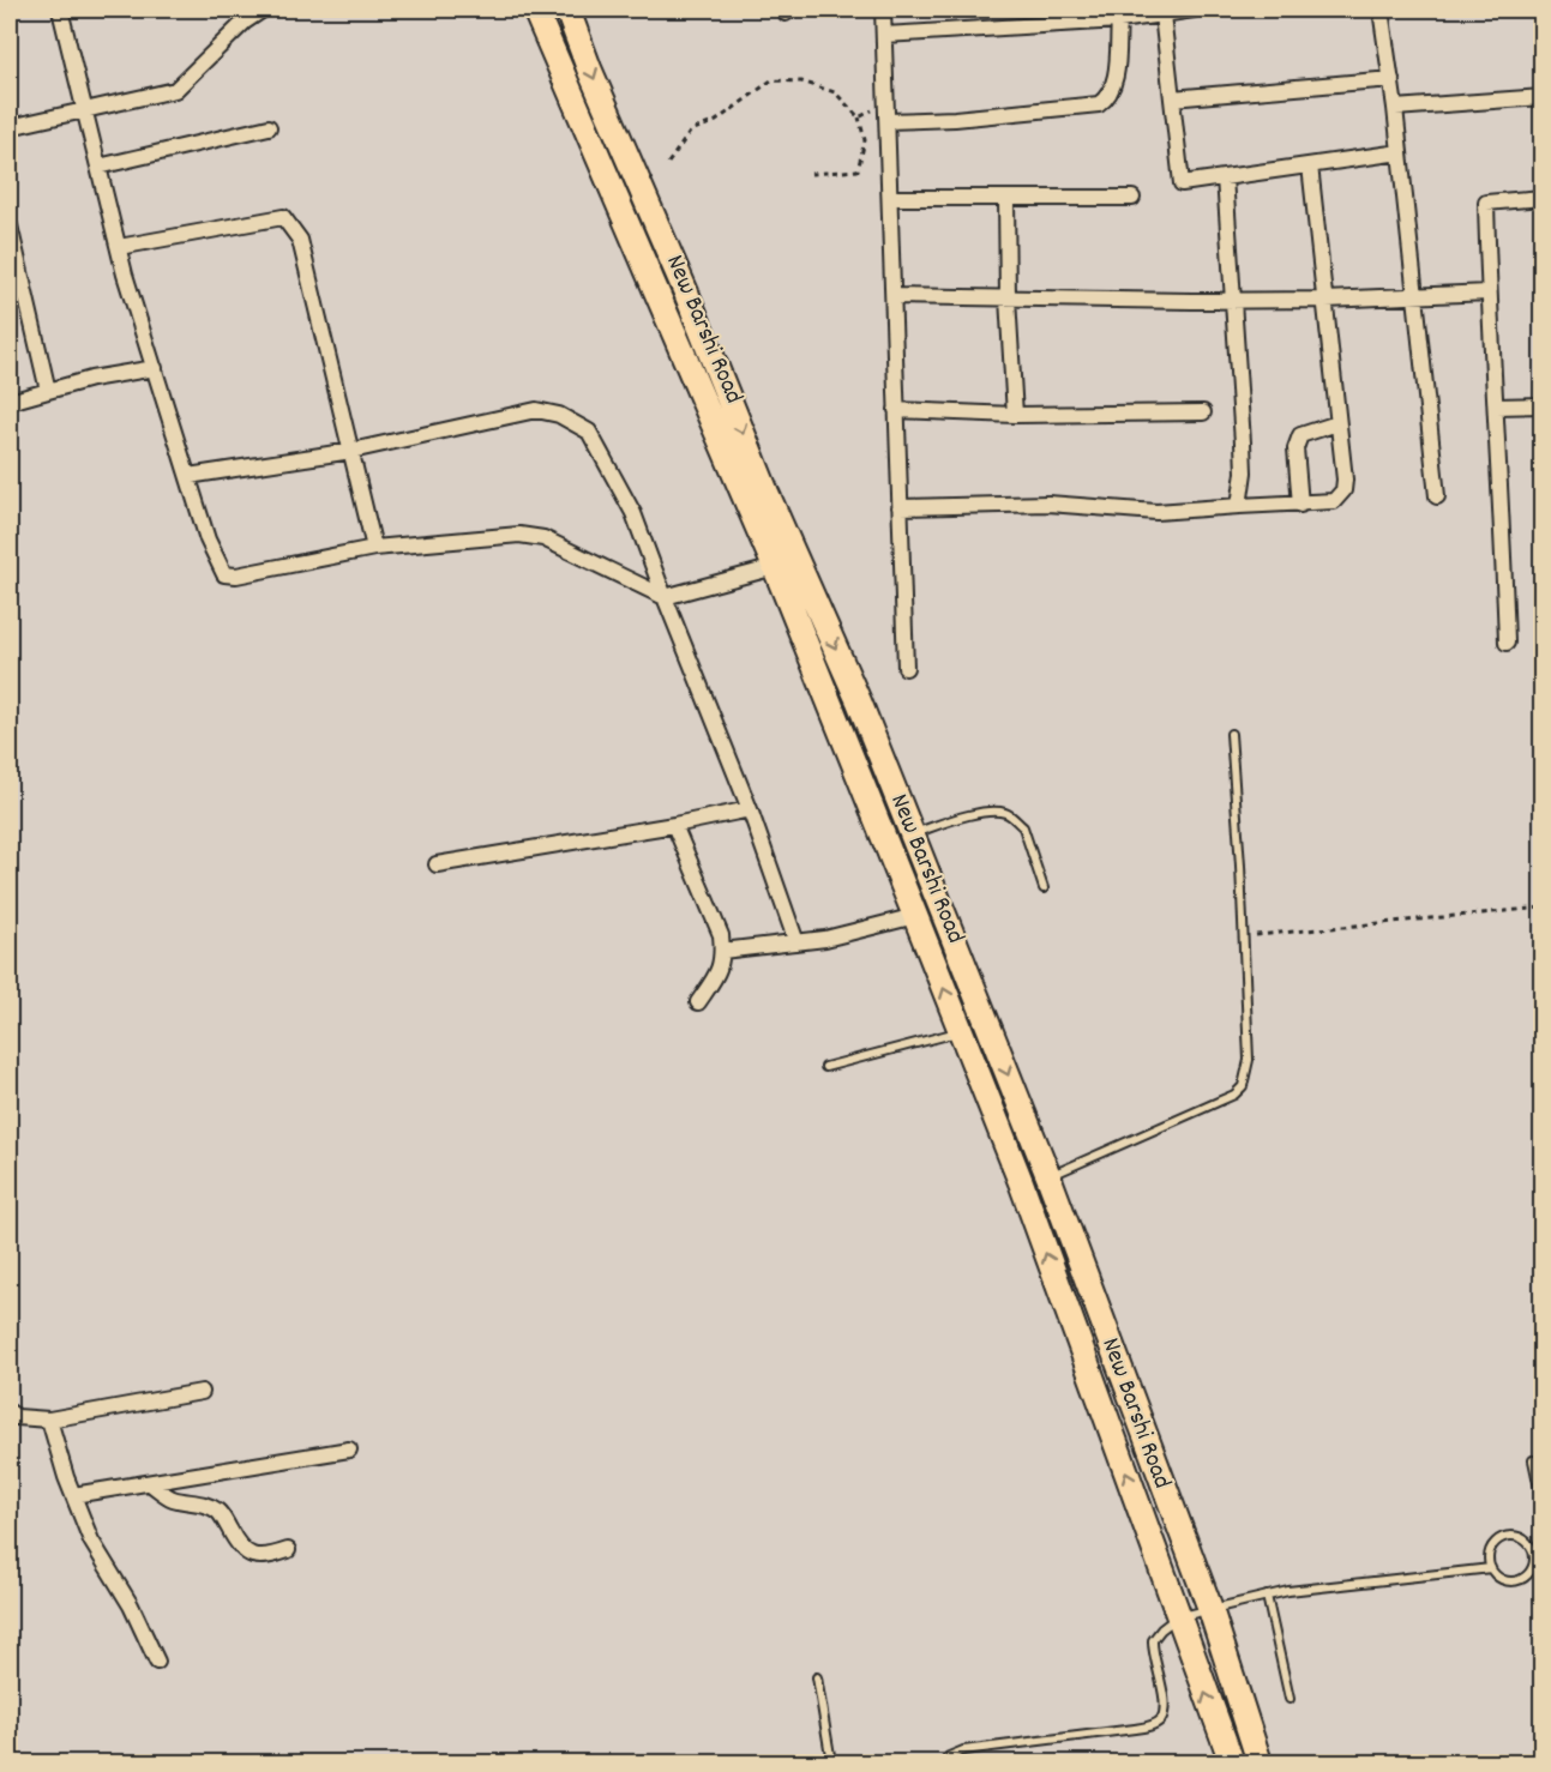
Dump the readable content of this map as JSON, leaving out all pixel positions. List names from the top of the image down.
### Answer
{
  "streets": {
    "main road": ["New Barshi Road"]
  }
}
